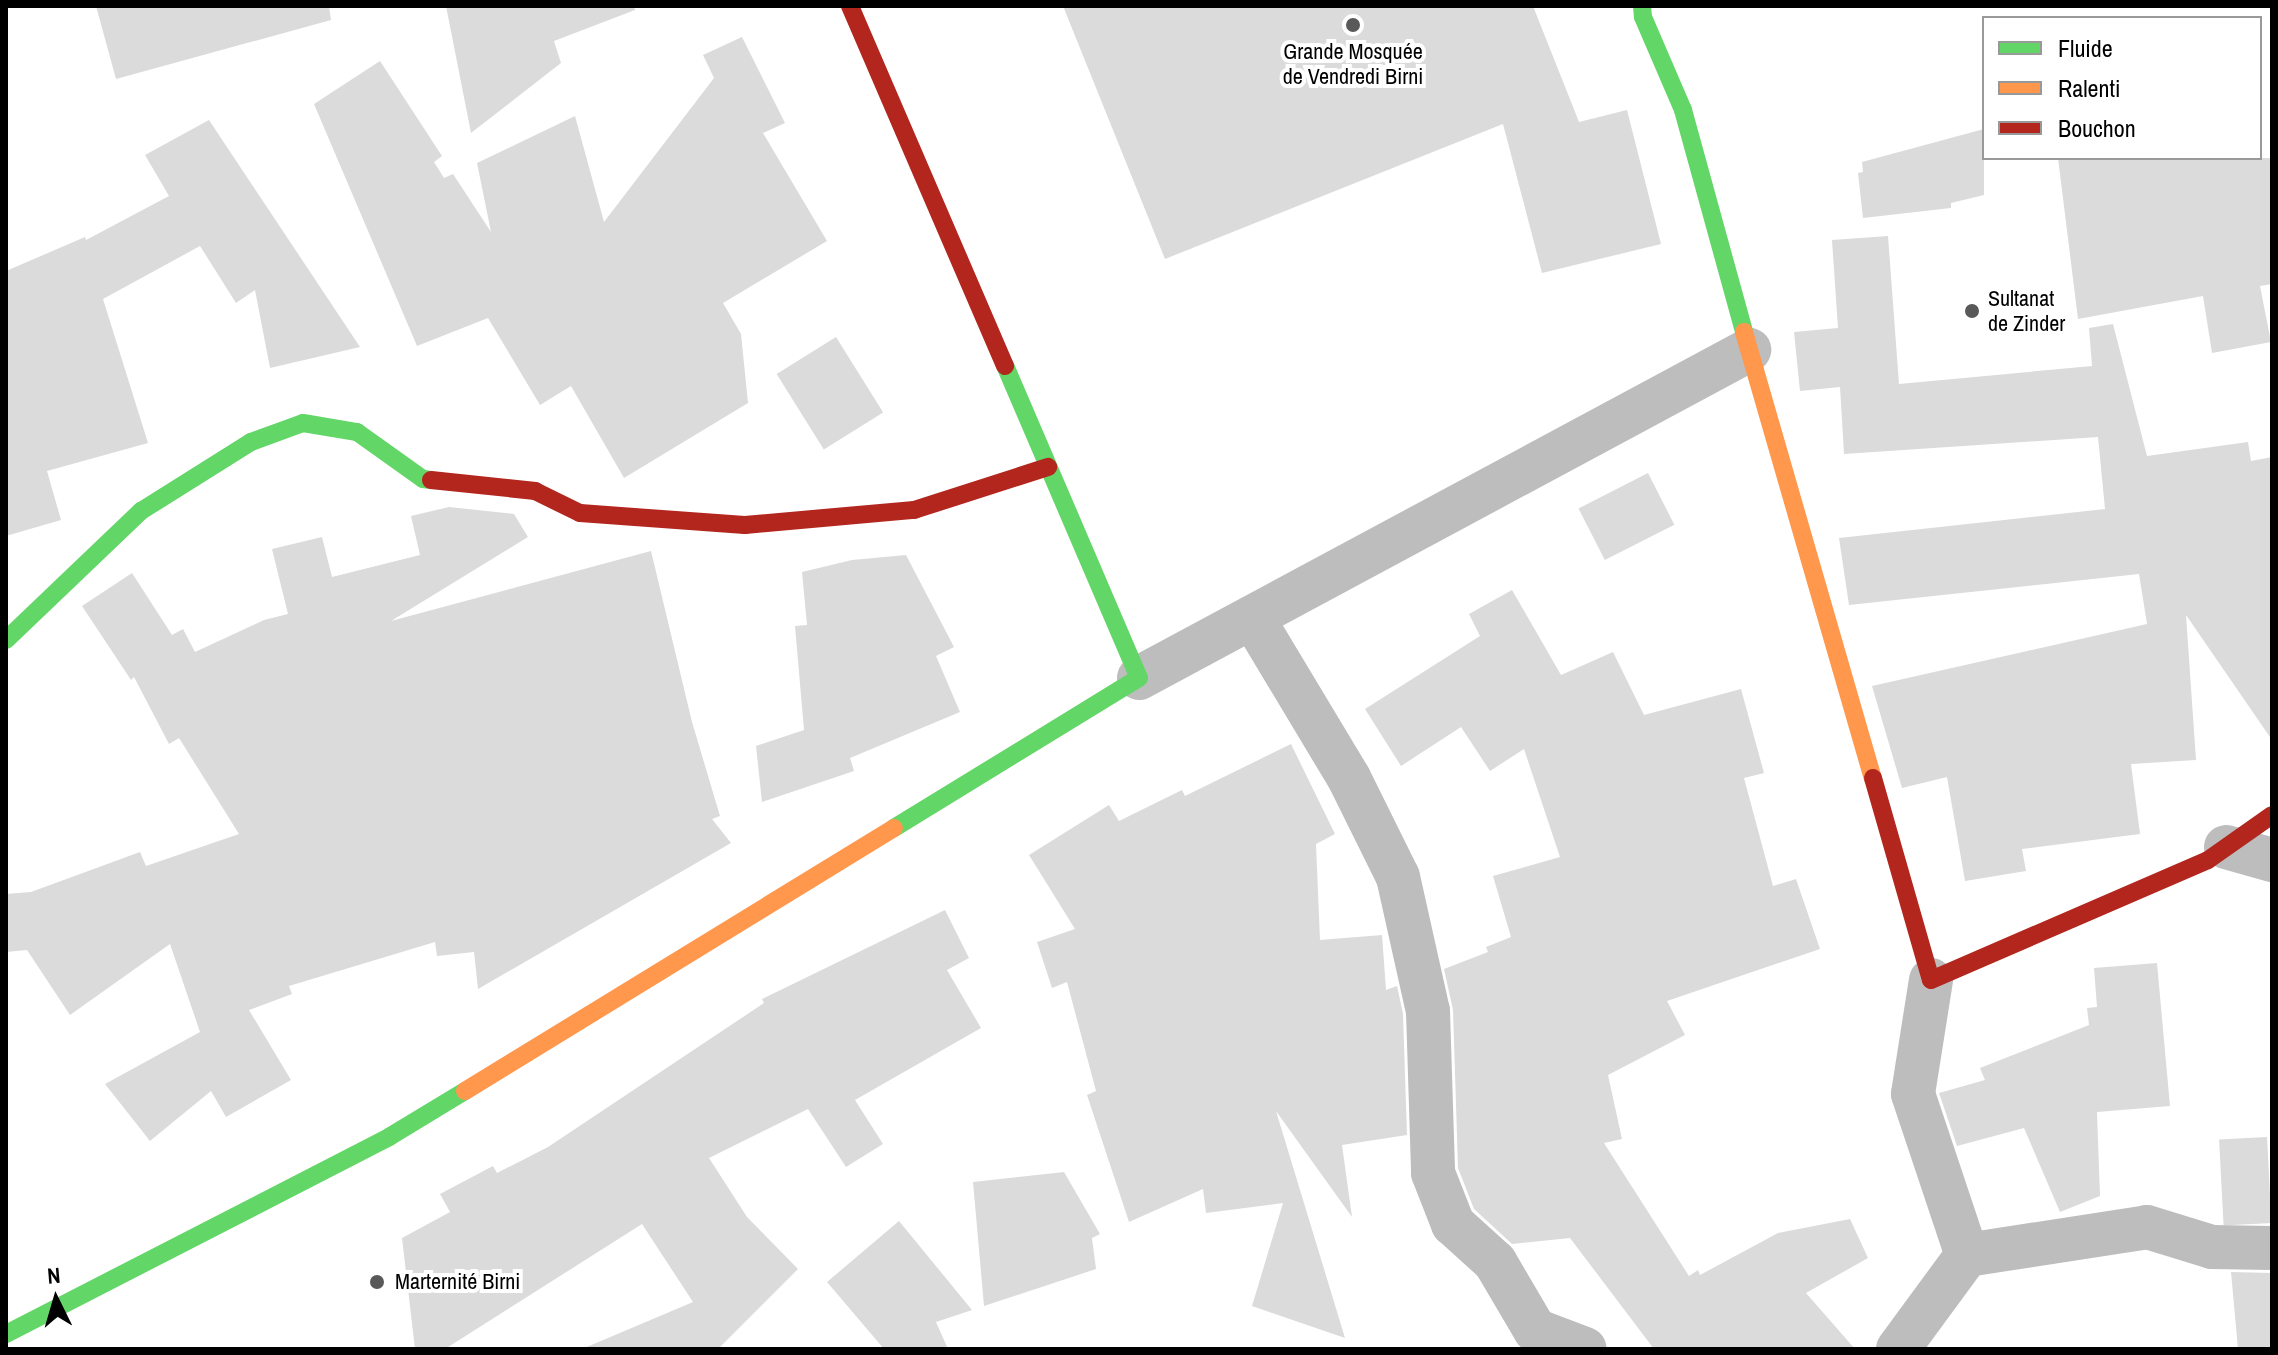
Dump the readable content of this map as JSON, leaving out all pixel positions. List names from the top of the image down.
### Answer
{
  "places": ["Grande Mosquée de Vendredi Birni", "Sultanat de Zinder", "Marternité Birni"],
  "legend": ["Fluide", "Ralenti", "Bouchon"],
  "north": "top"
}
